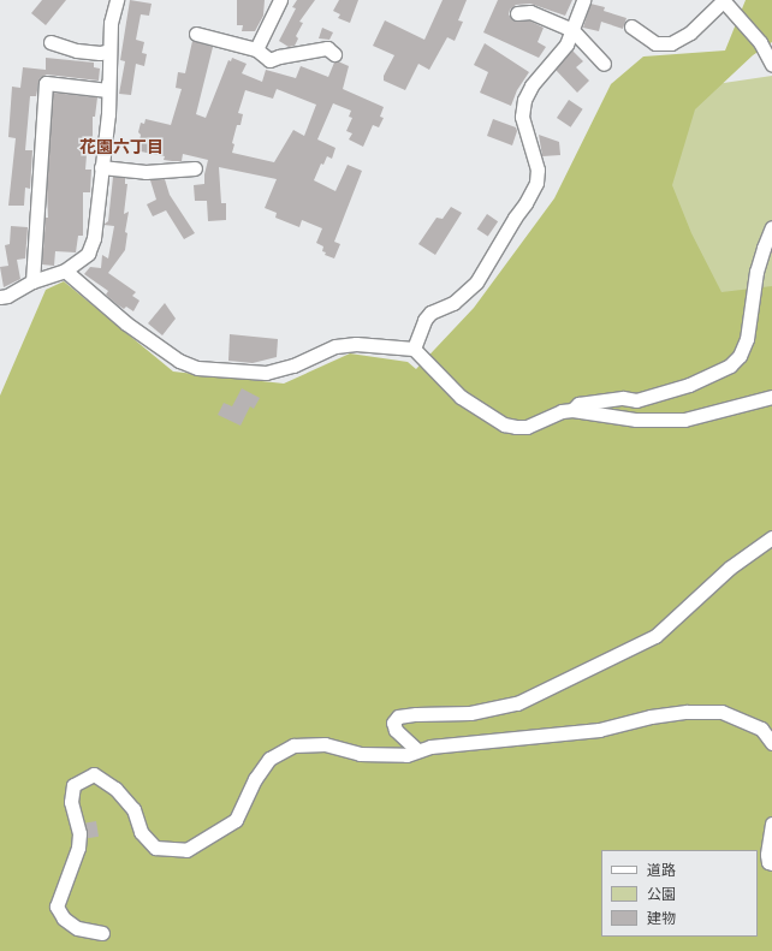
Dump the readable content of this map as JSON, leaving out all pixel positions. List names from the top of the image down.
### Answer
{
  "districts": ["花園六丁目"],
  "legend": ["道路", "公園", "建物"]
}
